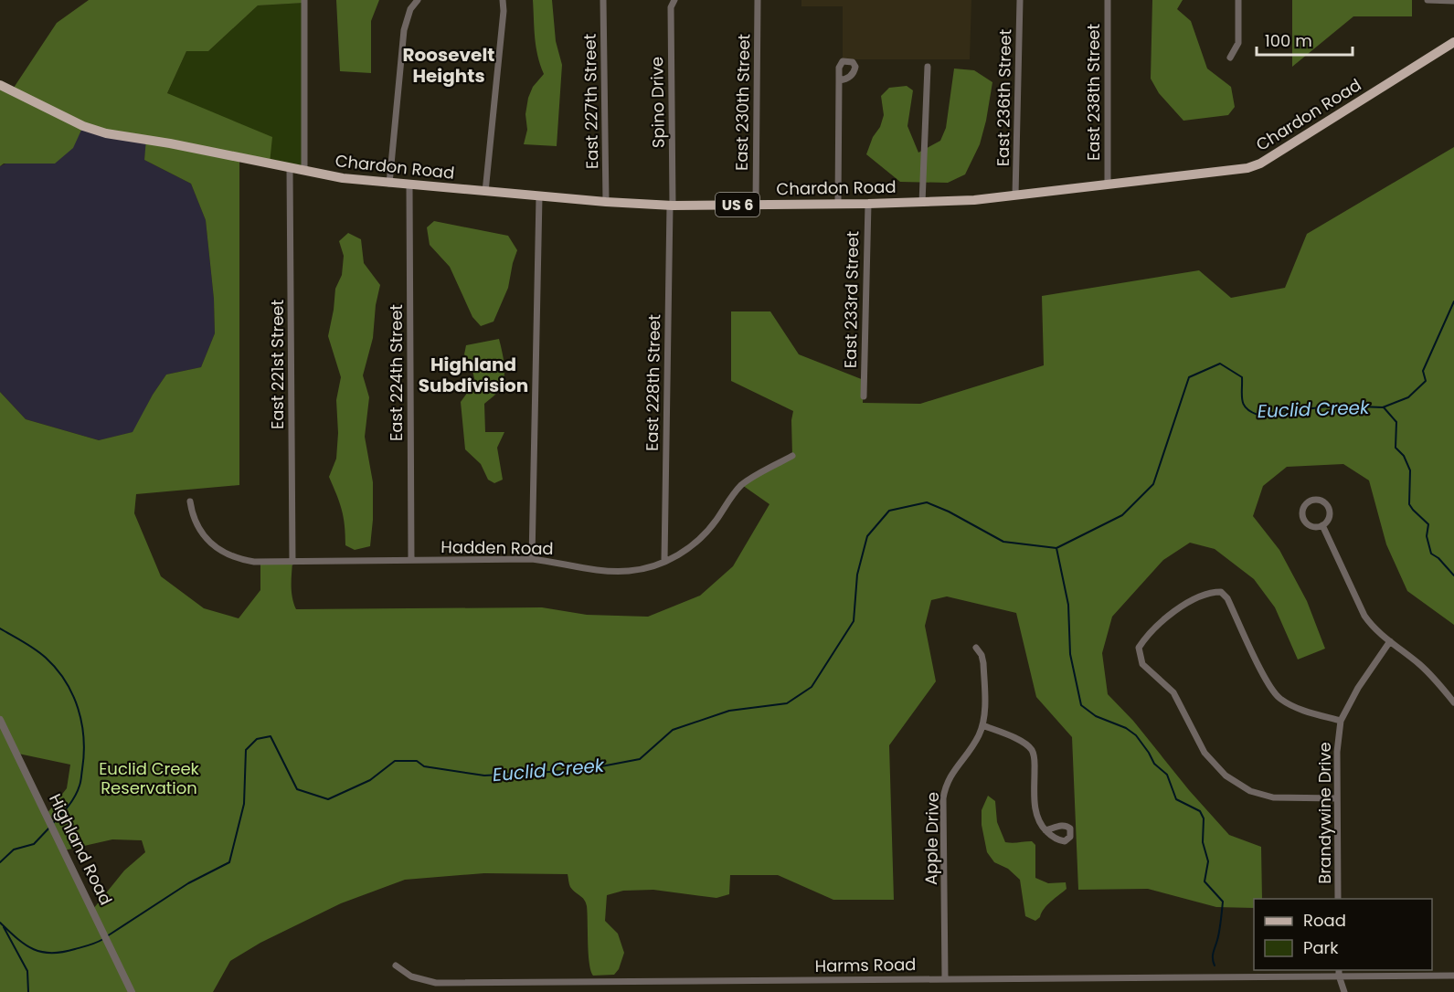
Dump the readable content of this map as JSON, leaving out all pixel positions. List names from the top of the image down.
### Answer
{
  "streets": {
    "main road": ["Chardon Road", "US 6"],
    "street": [
      "East 238th Street",
      "East 236th Street",
      "East 227th Street",
      "Spino Drive",
      "East 230th Street",
      "East 233rd Street",
      "East 221st Street",
      "East 224th Street",
      "East 228th Street",
      "Hadden Road",
      "Brandywine Drive",
      "Apple Drive",
      "Highland Road",
      "Harms Road"
    ]
  },
  "crossings": [
    ["East 238th Street", "Chardon Road"],
    ["East 236th Street", "Chardon Road"],
    ["East 227th Street", "Chardon Road"],
    ["Spino Drive", "Chardon Road"],
    ["Spino Drive", "East 228th Street"],
    ["East 230th Street", "Chardon Road"],
    ["Chardon Road", "East 233rd Street"],
    ["Chardon Road", "East 221st Street"],
    ["Chardon Road", "East 224th Street"],
    ["Chardon Road", "East 228th Street"],
    ["East 221st Street", "Hadden Road"],
    ["East 224th Street", "Hadden Road"],
    ["East 228th Street", "Hadden Road"],
    ["Apple Drive", "Harms Road"]
  ],
  "districts": ["Roosevelt Heights", "Highland Subdivision"],
  "water": ["Euclid Creek"],
  "parks": ["Euclid Creek Reservation"],
  "legend": ["Road", "Park"],
  "scale_bar": "100 m"
}
